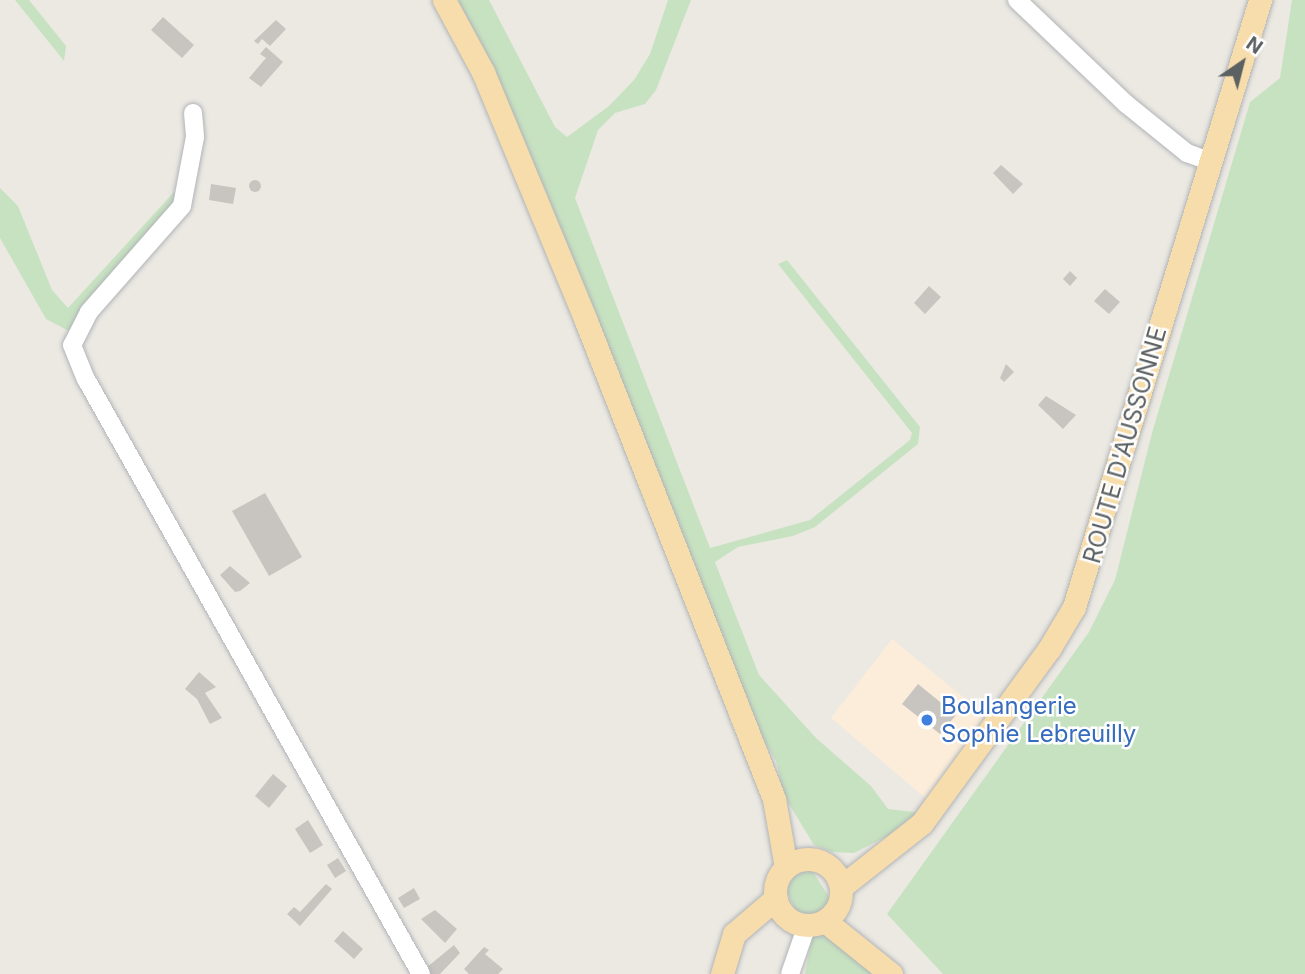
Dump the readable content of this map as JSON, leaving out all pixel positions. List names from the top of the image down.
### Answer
{
  "streets": {
    "main road": ["ROUTE D'AUSSONNE"]
  },
  "places": ["Boulangerie Sophie Lebreuilly"],
  "north": "top right"
}
